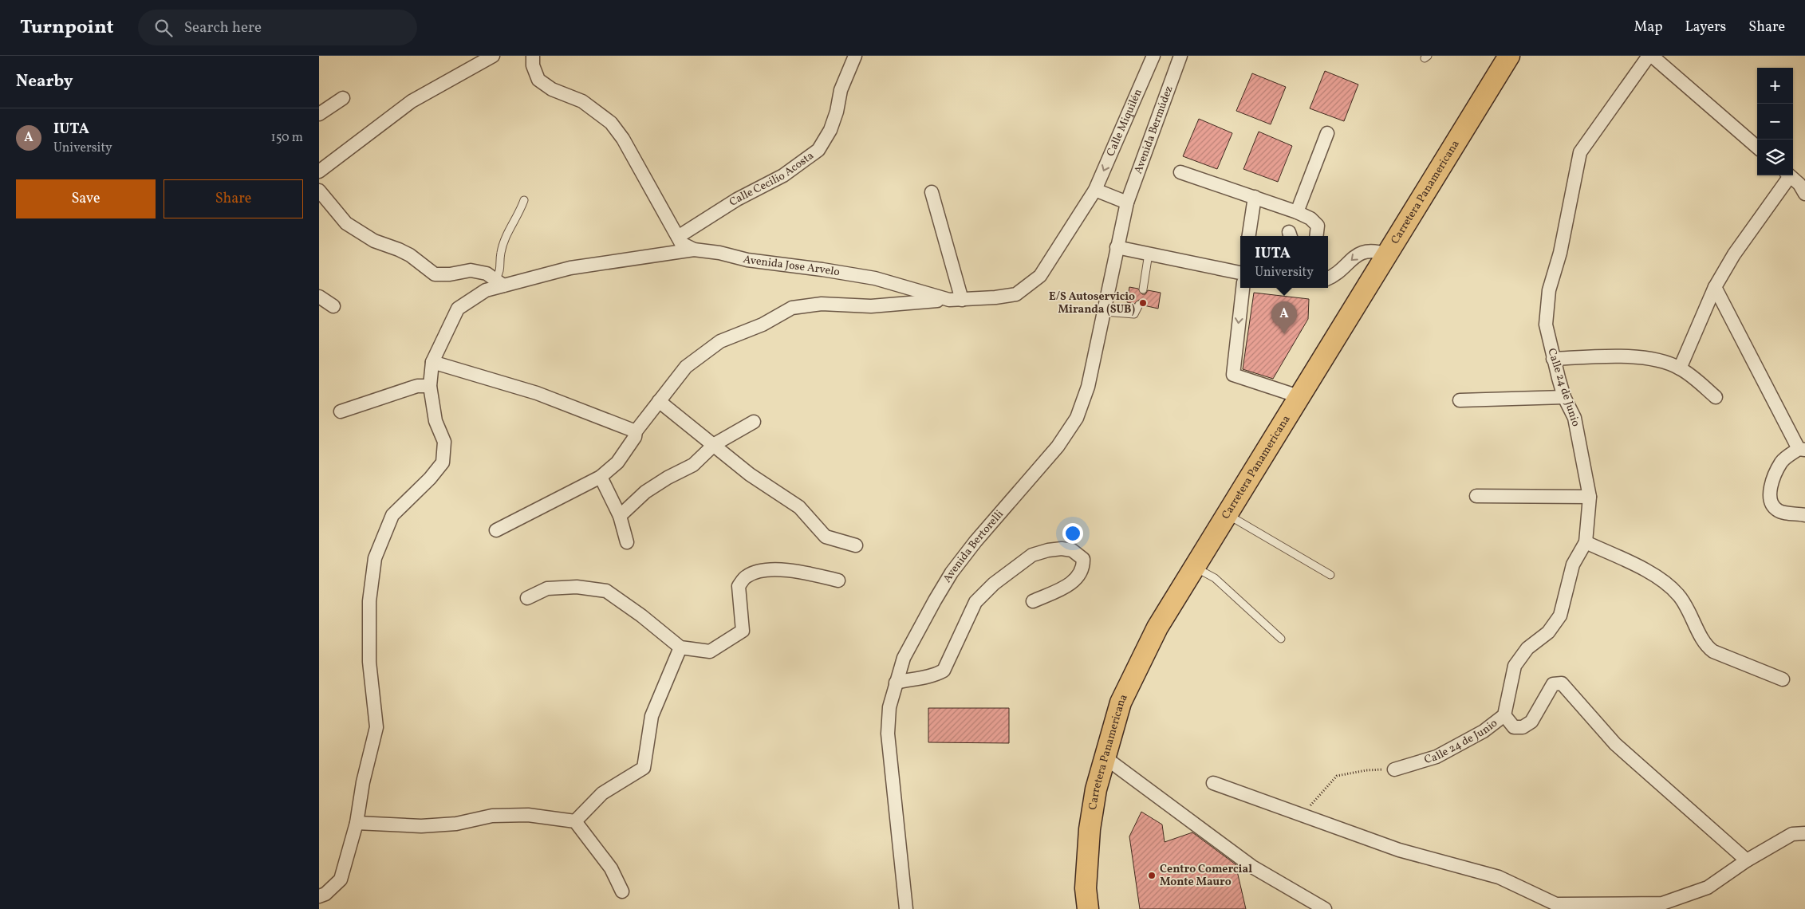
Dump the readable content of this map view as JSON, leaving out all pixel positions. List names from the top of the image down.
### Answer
{
  "streets": {
    "main road": ["Carretera Panamericana"],
    "street": [
      "Calle Miquilén",
      "Avenida Bermúdez",
      "Calle Cecilio Acosta",
      "Avenida Jose Arvelo",
      "Calle 24 de Junio",
      "Avenida Bertorelli"
    ]
  },
  "crossings": [
    ["Calle Miquilén", "Avenida Jose Arvelo"],
    ["Avenida Bermúdez", "Avenida Bertorelli"],
    ["Calle Cecilio Acosta", "Avenida Jose Arvelo"]
  ],
  "one_way": ["Calle Miquilén"],
  "places": ["E/S Autoservicio Miranda (SUB)", "Centro Comercial Monte Mauro"],
  "page": {
    "header": "Turnpoint",
    "search": "Search here",
    "nav": ["Map", "Layers", "Share"],
    "heading": "Nearby",
    "map_buttons": ["+", "−"],
    "list": [
      {
        "mark": "A",
        "name": "IUTA",
        "note": "University",
        "value": "150 m"
      }
    ],
    "buttons": ["Save", "Share"],
    "popup": ["IUTA", "University"],
    "pins": "A"
  }
}
